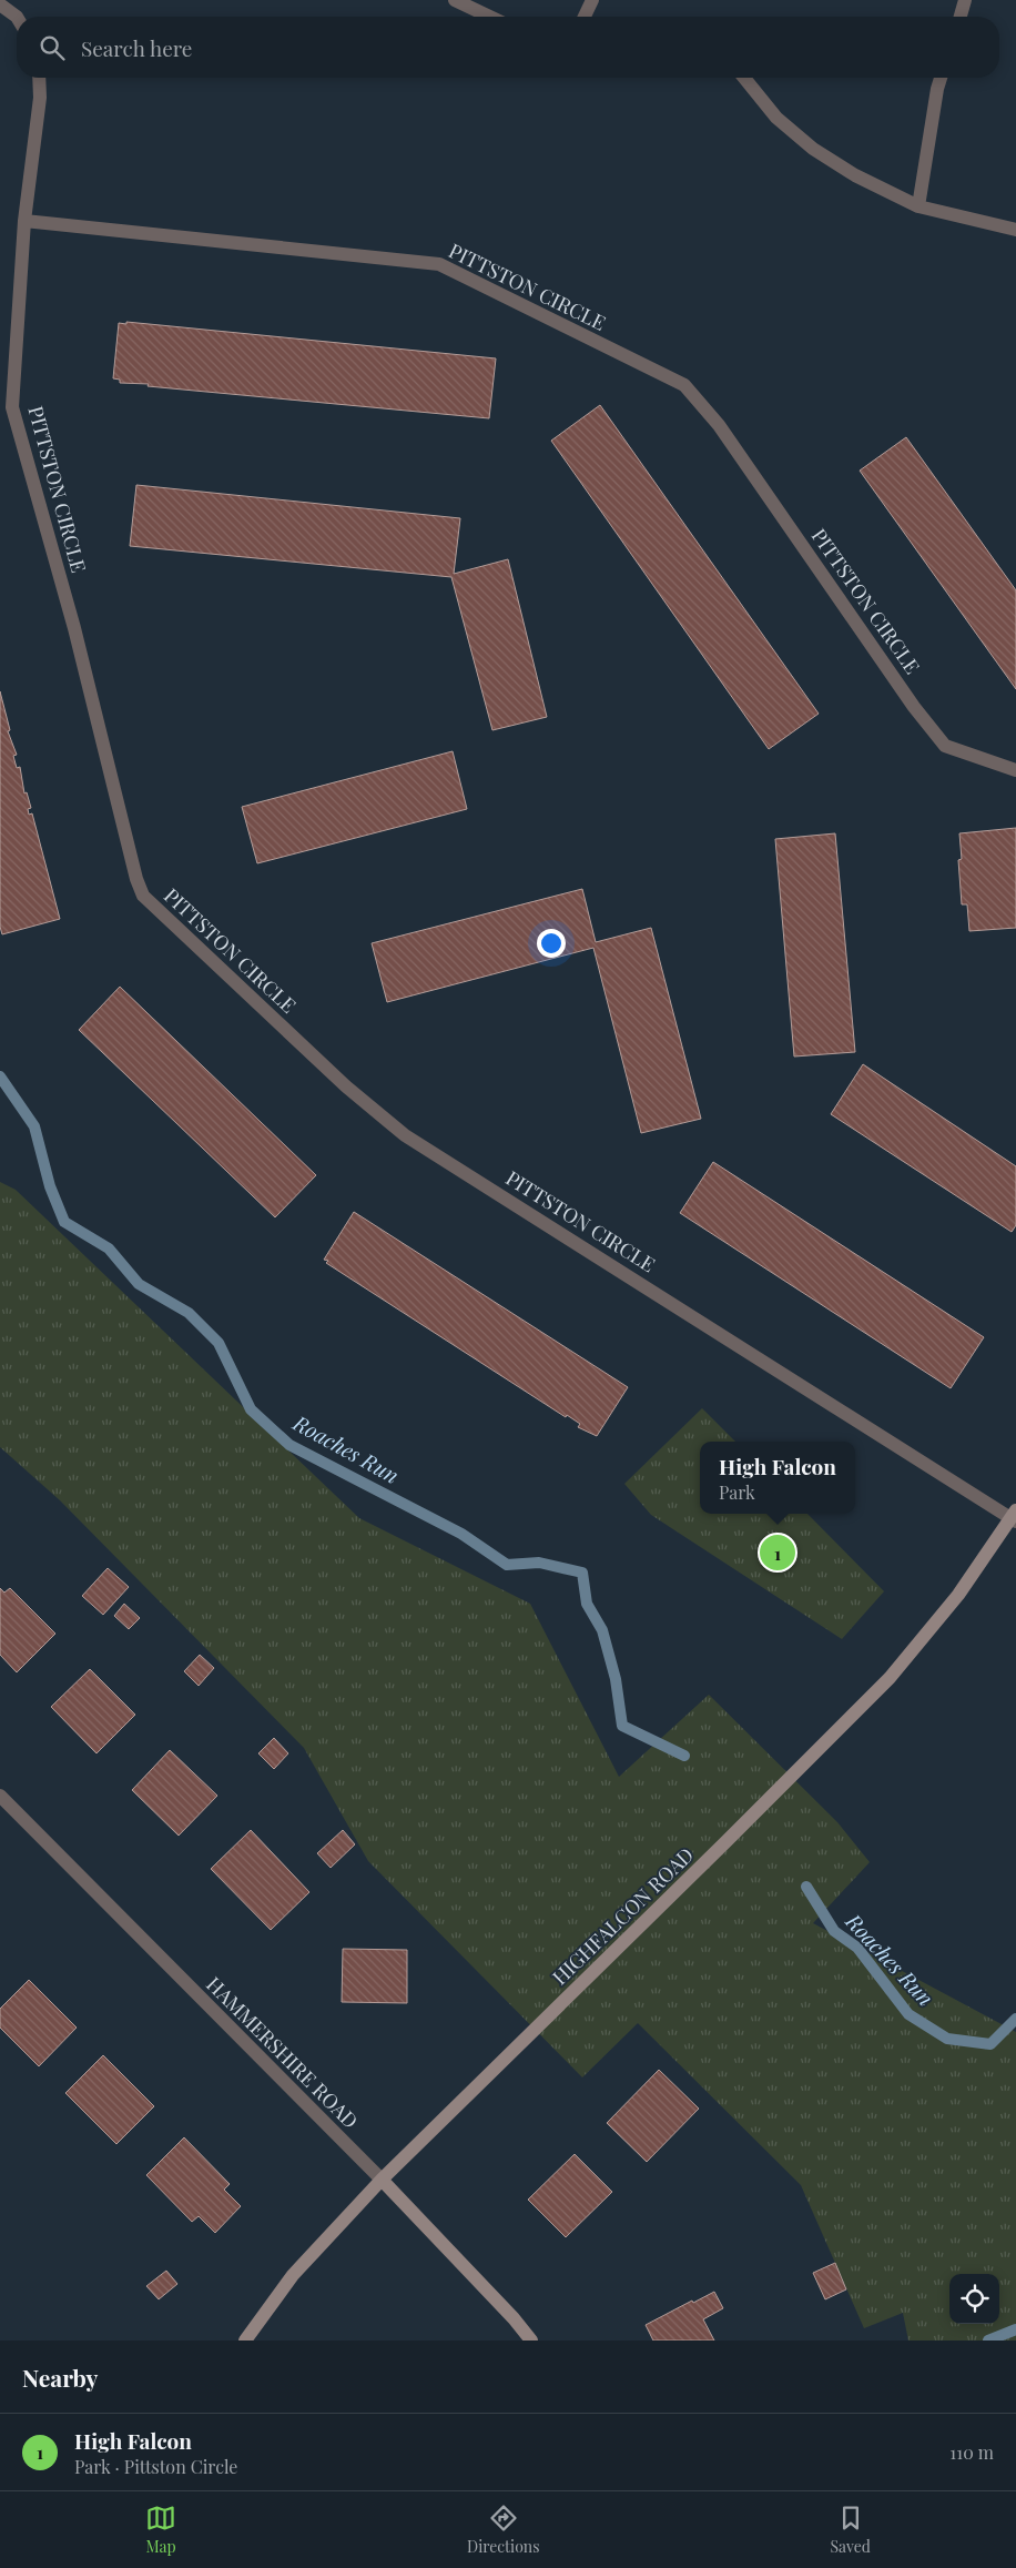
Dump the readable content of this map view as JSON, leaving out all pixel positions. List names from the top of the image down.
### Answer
{
  "streets": {
    "street": ["PITTSTON CIRCLE", "HIGHFALCON ROAD", "HAMMERSHIRE ROAD"]
  },
  "crossings": [
    ["PITTSTON CIRCLE", "HIGHFALCON ROAD"],
    ["HIGHFALCON ROAD", "HAMMERSHIRE ROAD"]
  ],
  "water": ["Roaches Run"],
  "page": {
    "search": "Search here",
    "popup": ["High Falcon", "Park"],
    "pins": "1",
    "heading": "Nearby",
    "list": [
      {
        "mark": "1",
        "name": "High Falcon",
        "note": "Park · Pittston Circle",
        "value": "110 m"
      }
    ],
    "nav": ["Map", "Directions", "Saved"]
  }
}
